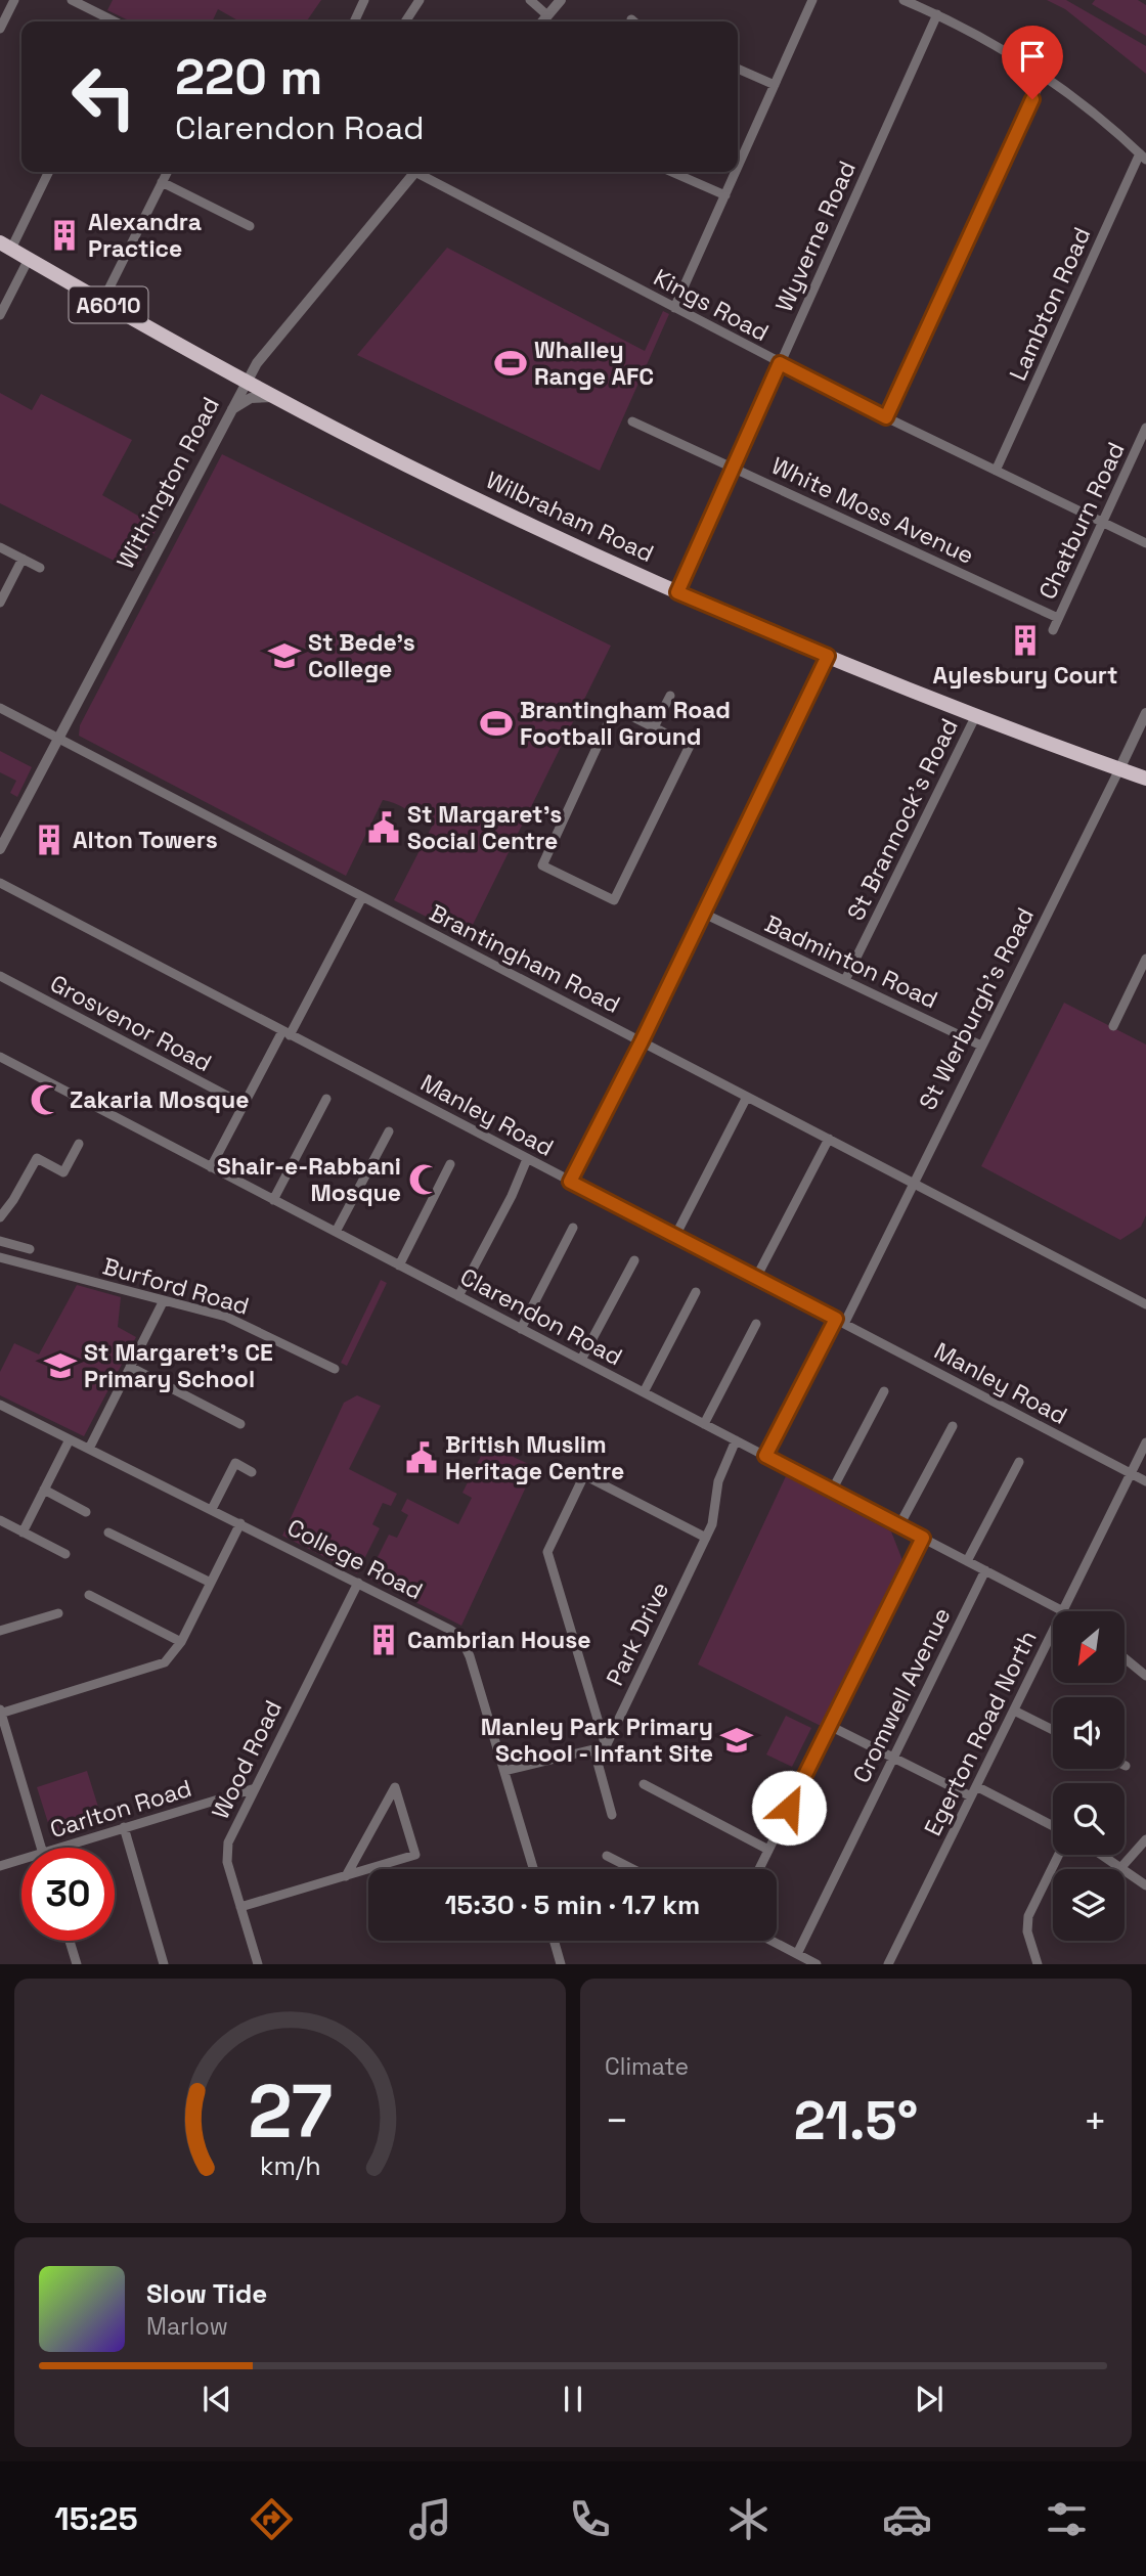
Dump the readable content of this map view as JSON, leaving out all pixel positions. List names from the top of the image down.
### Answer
{
  "streets": {
    "highway": ["A6010", "Wilbraham Road"],
    "street": [
      "Wyverne Road",
      "Lambton Road",
      "Kings Road",
      "Withington Road",
      "White Moss Avenue",
      "Chatburn Road",
      "St Brannock's Road",
      "Brantingham Road",
      "Badminton Road",
      "St Werburgh's Road",
      "Grosvenor Road",
      "Manley Road",
      "Burford Road",
      "Clarendon Road",
      "College Road",
      "Park Drive",
      "Cromwell Avenue",
      "Egerton Road North",
      "Wood Road",
      "Carlton Road"
    ]
  },
  "crossings": [
    ["Wyverne Road", "Kings Road"],
    ["Wyverne Road", "White Moss Avenue"],
    ["Wyverne Road", "Wilbraham Road"],
    ["Lambton Road", "Kings Road"],
    ["Kings Road", "Chatburn Road"],
    ["Withington Road", "Wilbraham Road"],
    ["Withington Road", "Brantingham Road"],
    ["White Moss Avenue", "Chatburn Road"],
    ["Wilbraham Road", "St Brannock's Road"],
    ["Wilbraham Road", "St Werburgh's Road"],
    ["St Brannock's Road", "Badminton Road"],
    ["Brantingham Road", "St Werburgh's Road"],
    ["Badminton Road", "St Werburgh's Road"],
    ["St Werburgh's Road", "Manley Road"],
    ["St Werburgh's Road", "Clarendon Road"],
    ["Manley Road", "Egerton Road North"],
    ["Clarendon Road", "Park Drive"],
    ["Clarendon Road", "Cromwell Avenue"],
    ["Clarendon Road", "Egerton Road North"],
    ["College Road", "Wood Road"],
    ["Wood Road", "Carlton Road"]
  ],
  "places": {
    "building": [
      "Alexandra Practice",
      "Aylesbury Court",
      "Alton Towers",
      "Cambrian House"
    ],
    "sports": ["Whalley Range AFC", "Brantingham Road Football Ground"],
    "school or university": ["St Bede's College", "St Margaret's CE Primary School", "Manley Park Primary School - Infant Site"],
    "public building": ["St Margaret's Social Centre", "British Muslim Heritage Centre"],
    "mosque": ["Zakaria Mosque", "Shair-e-Rabbani Mosque"]
  },
  "north": "bottom left",
  "page": {
    "turn": ["220 m", "Clarendon Road"],
    "limit": "30",
    "trip": "15:30 · 5 min · 1.7 km",
    "tile": "Climate",
    "heat": ["−", "21.5°", "+"],
    "song": ["Slow Tide", "Marlow"],
    "tabs": "15:25",
    "gauge": ["27", "km/h"]
  }
}
